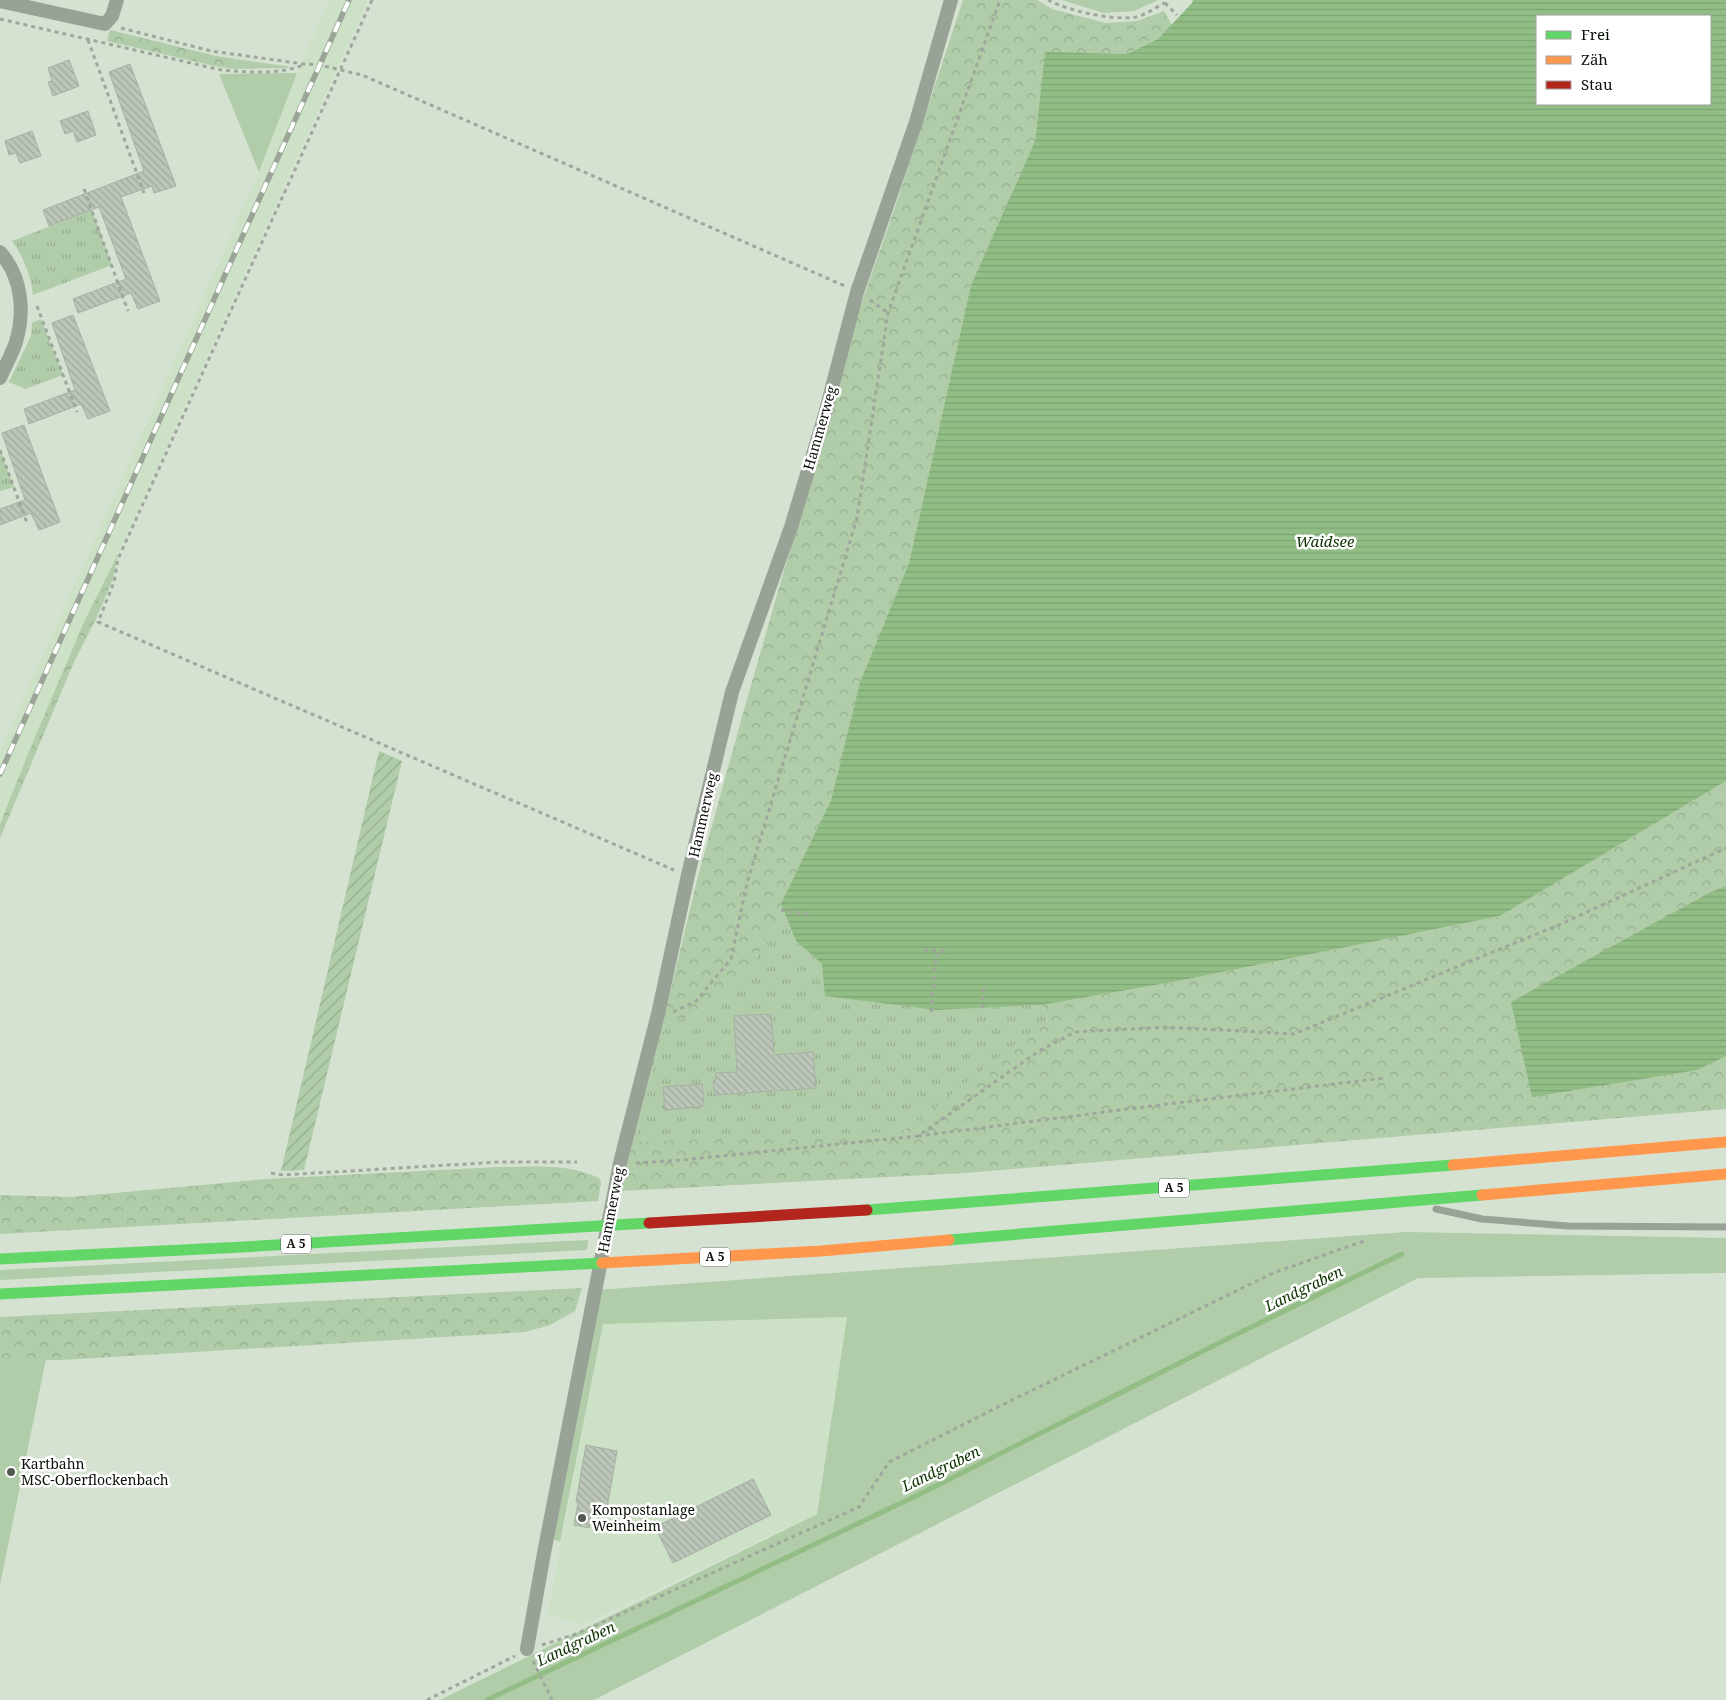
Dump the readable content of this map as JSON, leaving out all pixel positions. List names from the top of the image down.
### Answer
{
  "streets": {
    "highway": ["A 5"],
    "street": ["Hammerweg"]
  },
  "water": ["Waidsee", "Landgraben"],
  "places": ["Kartbahn MSC-Oberflockenbach", "Kompostanlage Weinheim"],
  "legend": ["Frei", "Zäh", "Stau"]
}
